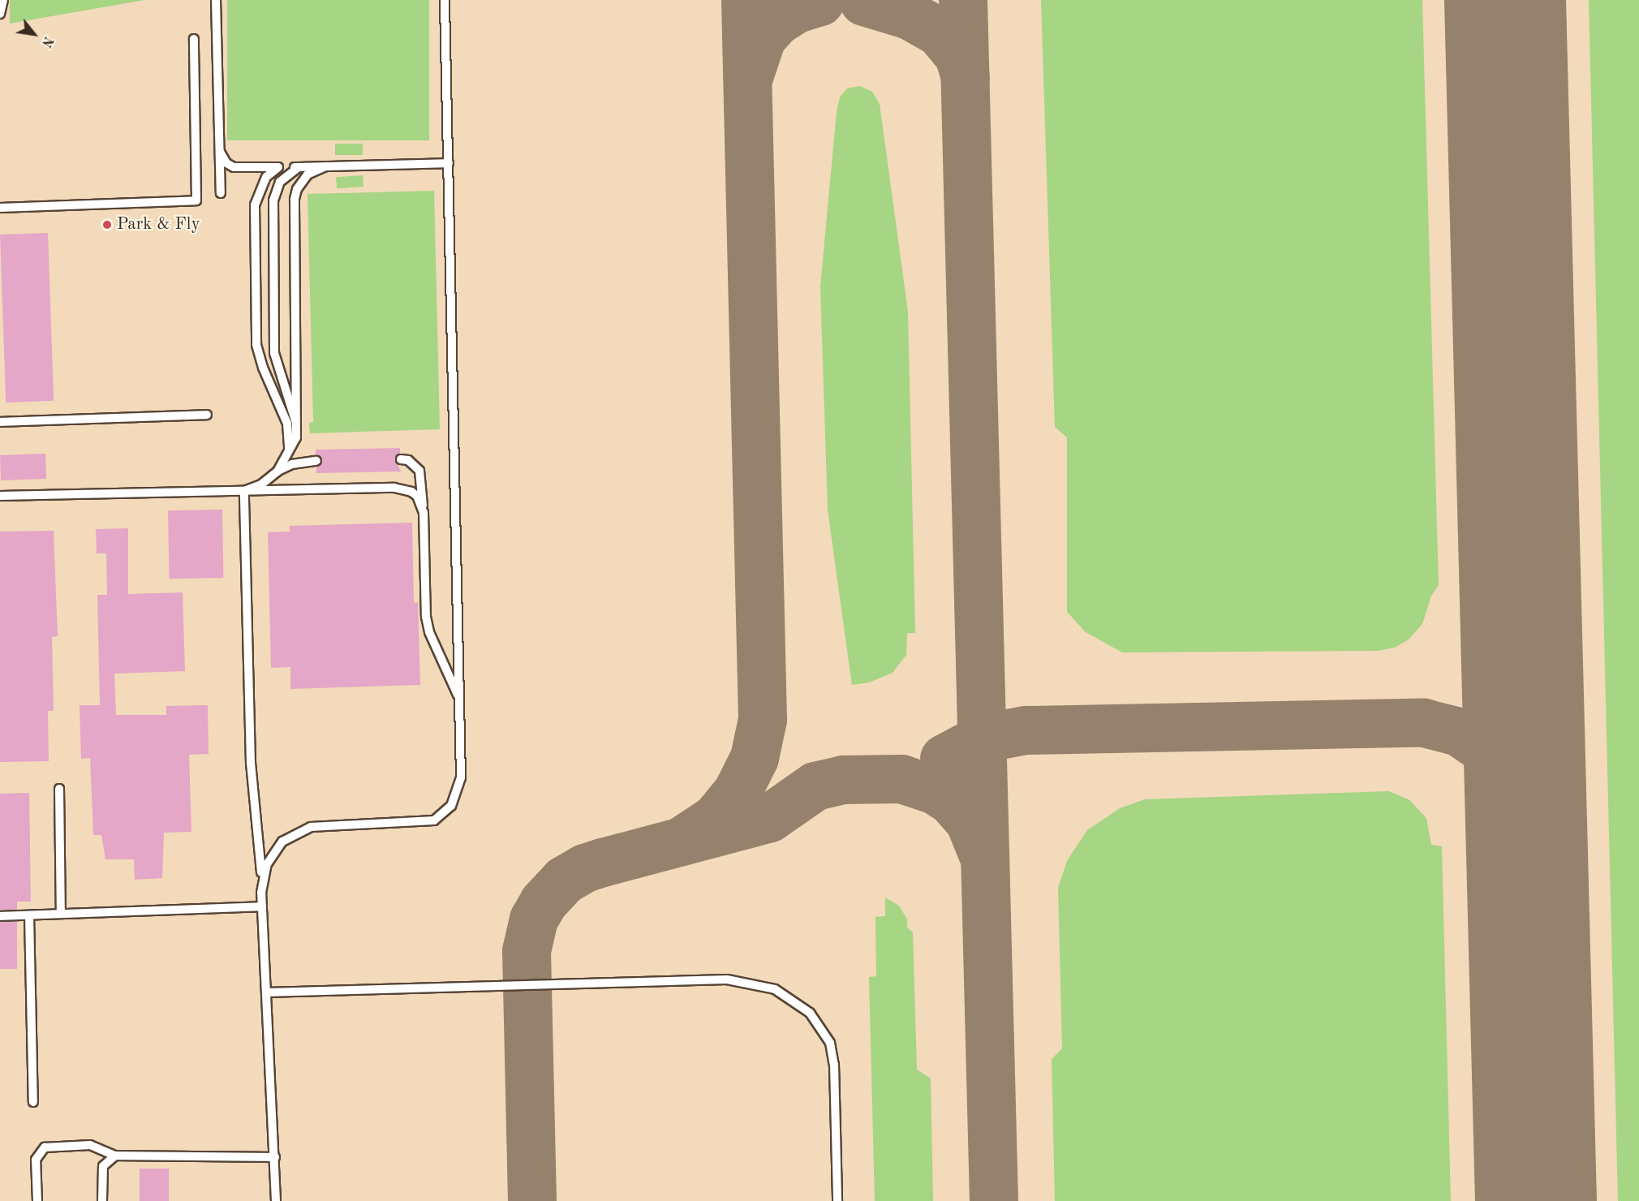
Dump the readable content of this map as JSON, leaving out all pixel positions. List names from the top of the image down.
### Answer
{
  "places": ["Park & Fly"],
  "north": "bottom right"
}
